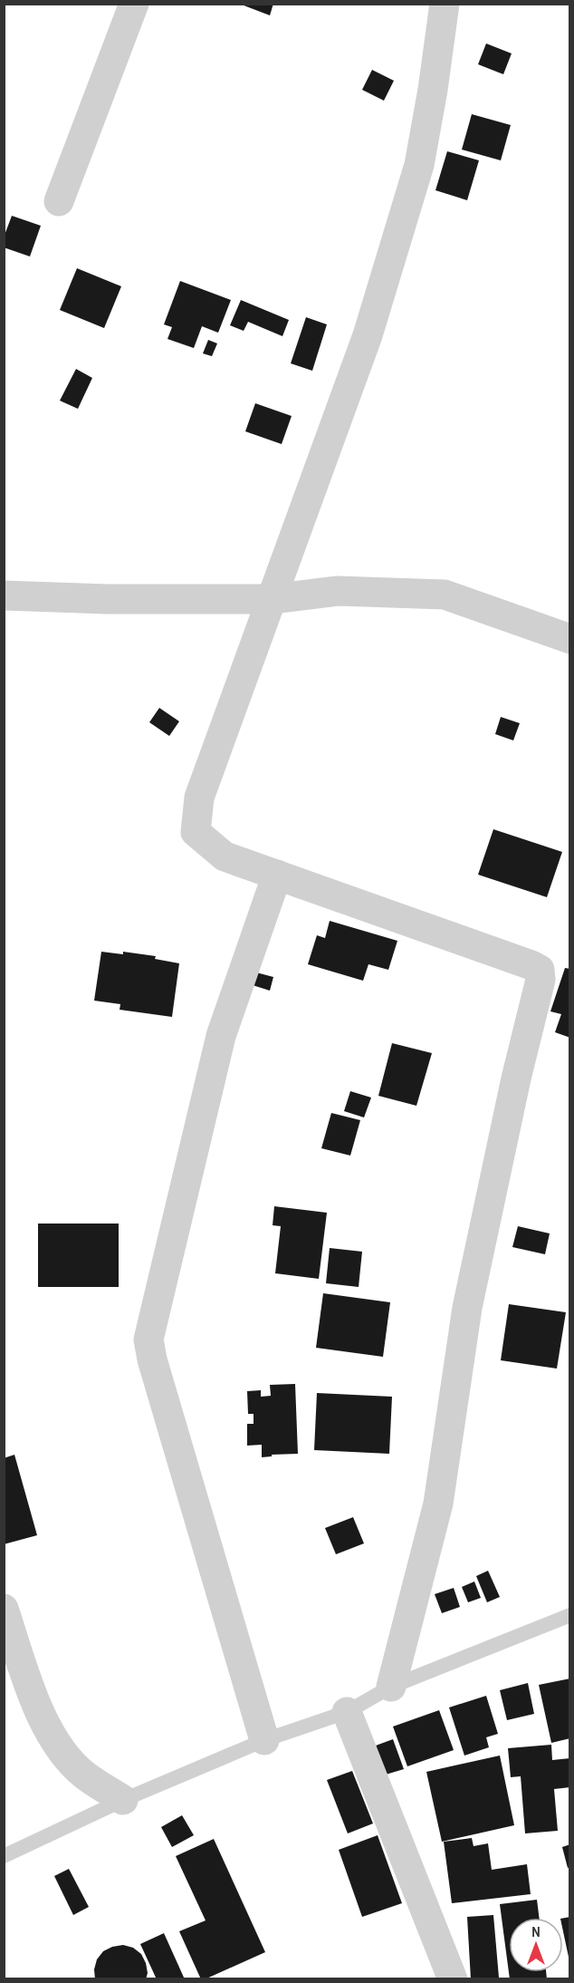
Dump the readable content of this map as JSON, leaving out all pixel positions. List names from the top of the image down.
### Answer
{
  "north": "top"
}
